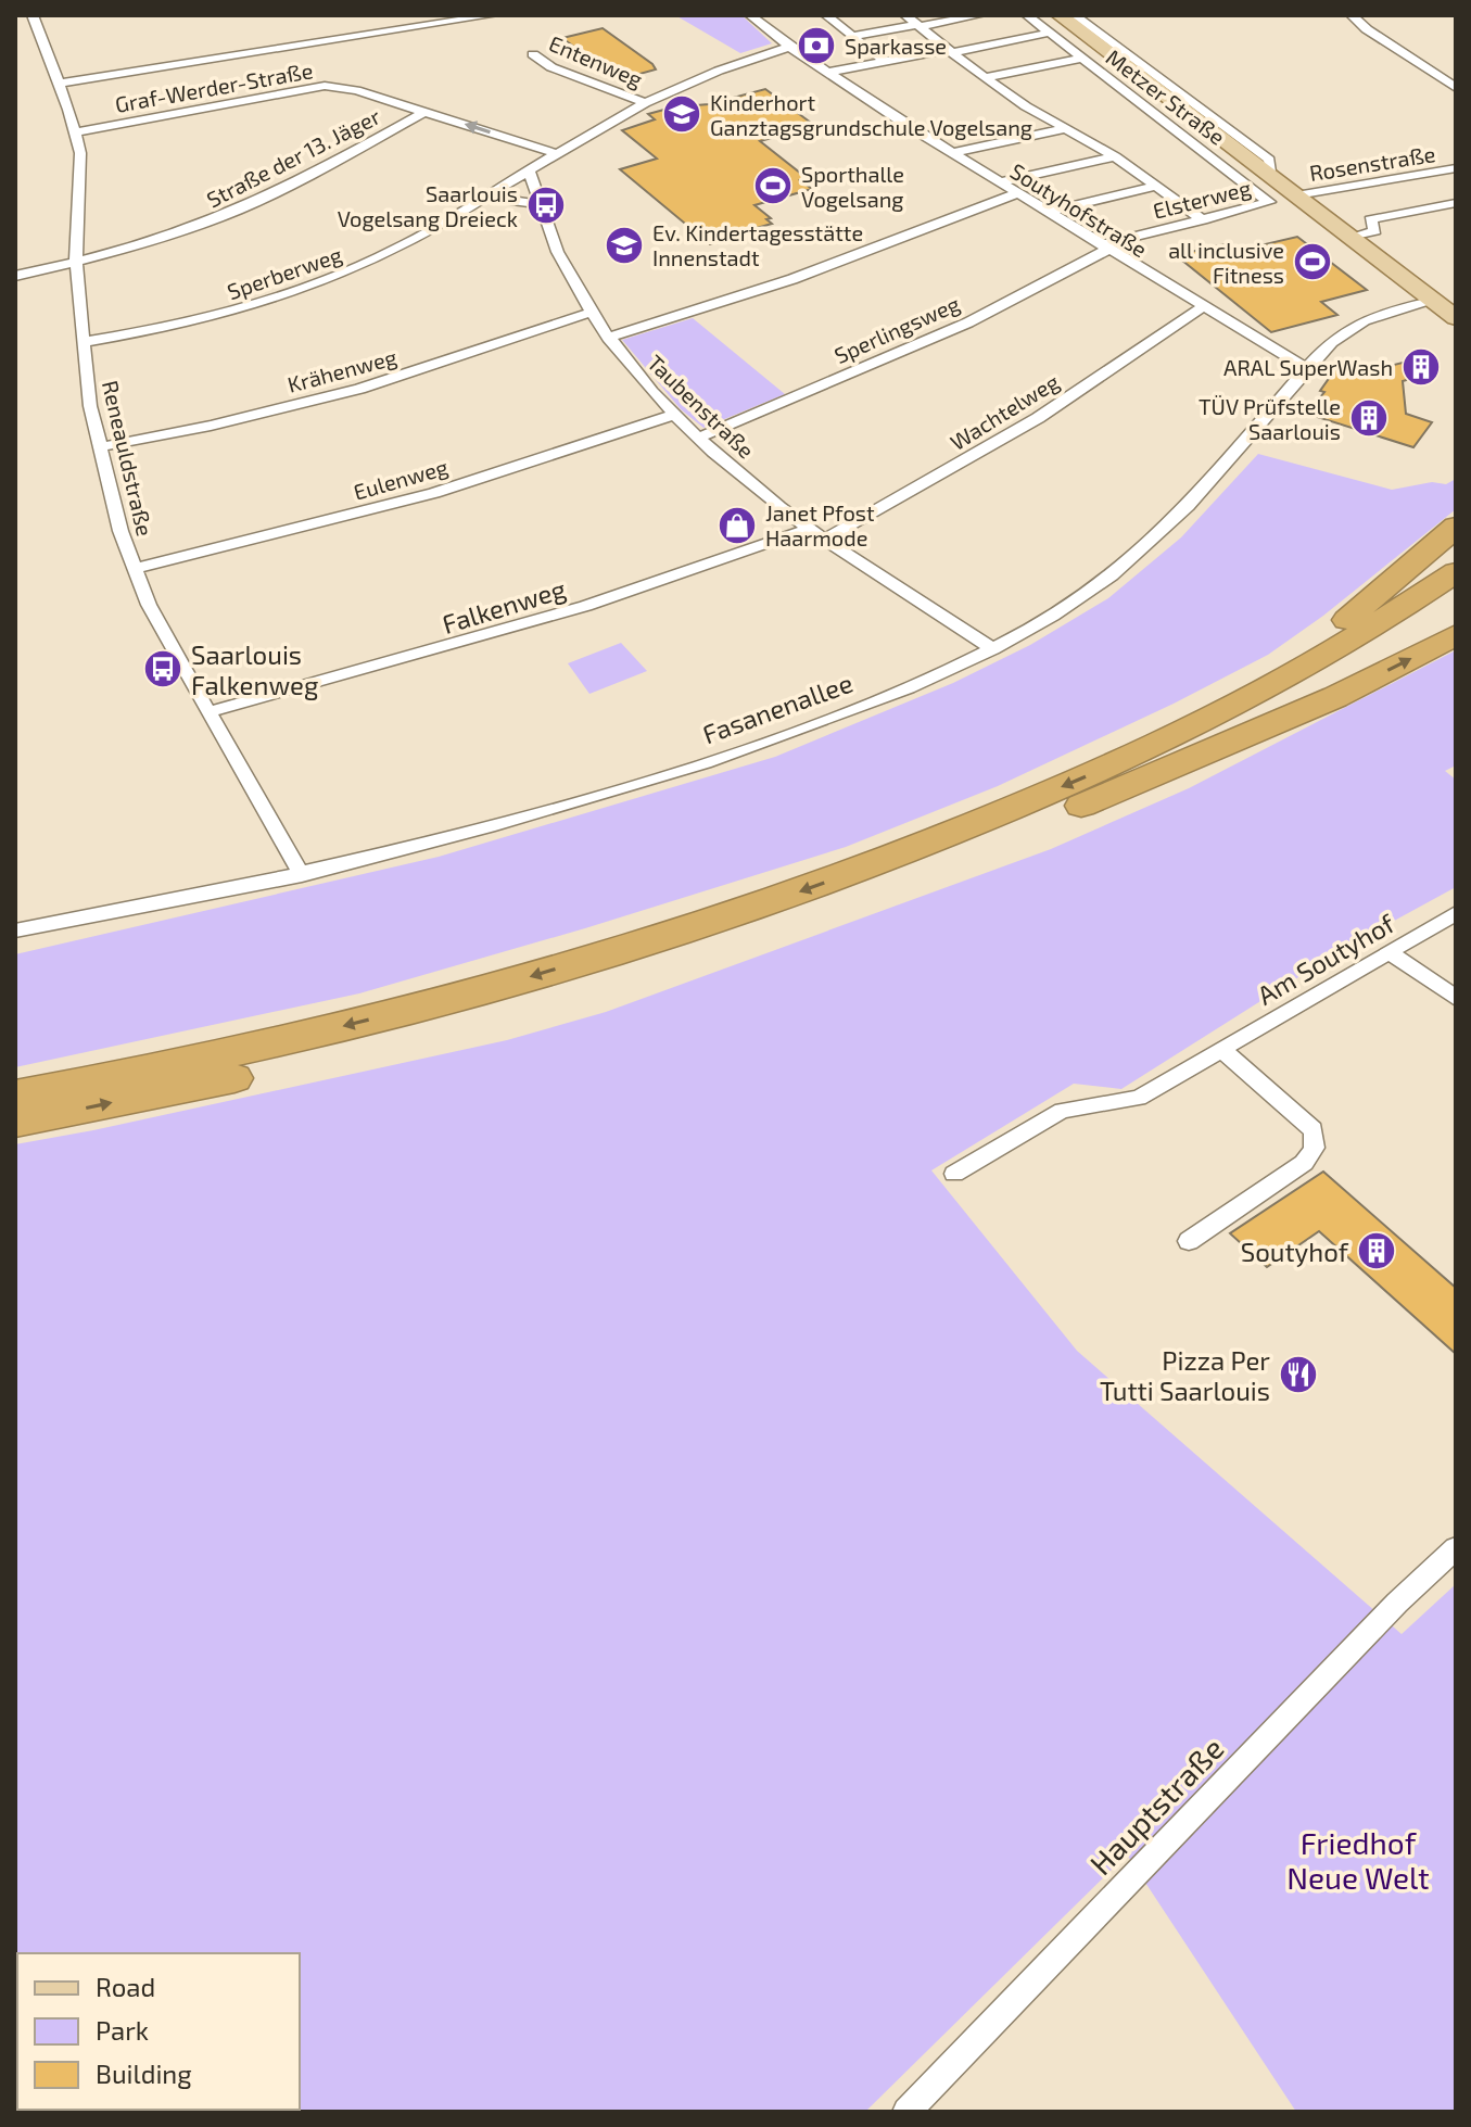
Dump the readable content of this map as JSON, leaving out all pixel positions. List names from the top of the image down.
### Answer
{
  "streets": {
    "main road": ["Metzer Straße"],
    "street": [
      "Entenweg",
      "Graf-Werder-Straße",
      "Straße der 13. Jäger",
      "Rosenstraße",
      "Elsterweg",
      "Soutyhofstraße",
      "Sperberweg",
      "Sperlingsweg",
      "Krähenweg",
      "Taubenstraße",
      "Wachtelweg",
      "Reneauldstraße",
      "Eulenweg",
      "Falkenweg",
      "Fasanenallee",
      "Am Soutyhof",
      "Hauptstraße"
    ]
  },
  "crossings": [
    ["Graf-Werder-Straße", "Straße der 13. Jäger"],
    ["Graf-Werder-Straße", "Reneauldstraße"],
    ["Metzer Straße", "Rosenstraße"],
    ["Metzer Straße", "Elsterweg"],
    ["Metzer Straße", "Fasanenallee"],
    ["Straße der 13. Jäger", "Reneauldstraße"],
    ["Elsterweg", "Soutyhofstraße"],
    ["Elsterweg", "Sperlingsweg"],
    ["Soutyhofstraße", "Sperlingsweg"],
    ["Soutyhofstraße", "Wachtelweg"],
    ["Soutyhofstraße", "Fasanenallee"],
    ["Sperberweg", "Taubenstraße"],
    ["Sperberweg", "Reneauldstraße"],
    ["Sperlingsweg", "Taubenstraße"],
    ["Krähenweg", "Taubenstraße"],
    ["Krähenweg", "Reneauldstraße"],
    ["Taubenstraße", "Wachtelweg"],
    ["Taubenstraße", "Eulenweg"],
    ["Taubenstraße", "Falkenweg"],
    ["Taubenstraße", "Fasanenallee"],
    ["Reneauldstraße", "Eulenweg"],
    ["Reneauldstraße", "Falkenweg"],
    ["Reneauldstraße", "Fasanenallee"]
  ],
  "parks": ["Friedhof Neue Welt"],
  "places": {
    "bank": ["Sparkasse"],
    "school or university": ["Kinderhort Ganztagsgrundschule Vogelsang", "Ev. Kindertagesstätte Innenstadt"],
    "sports": ["Sporthalle Vogelsang", "all inclusive Fitness"],
    "bus stop": ["Saarlouis Vogelsang Dreieck", "Saarlouis Falkenweg"],
    "building": ["ARAL SuperWash", "TÜV Prüfstelle Saarlouis", "Soutyhof"],
    "shop": ["Janet Pfost Haarmode"],
    "restaurant": ["Pizza Per Tutti Saarlouis"]
  },
  "legend": ["Road", "Park", "Building"]
}
